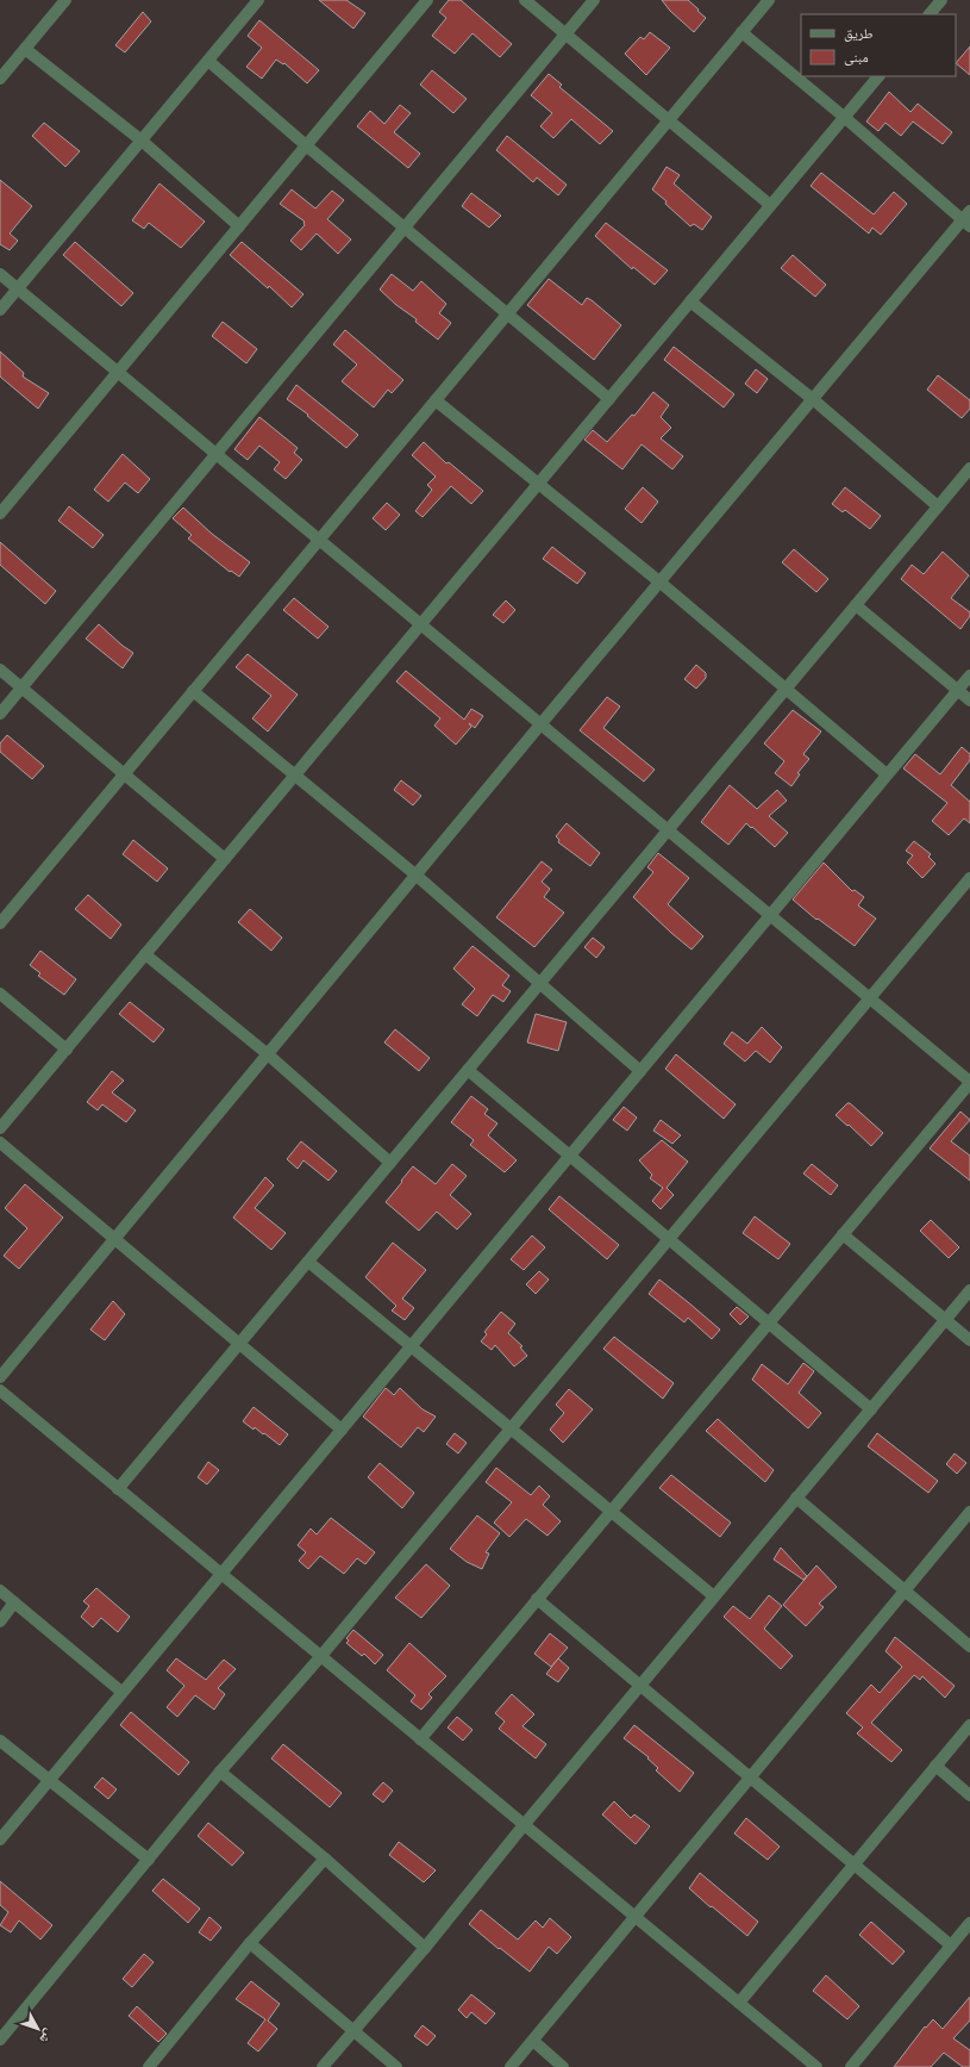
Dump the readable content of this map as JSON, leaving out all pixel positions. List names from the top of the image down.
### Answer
{
  "legend": ["طريق", "مبنى"],
  "north": "bottom right"
}
